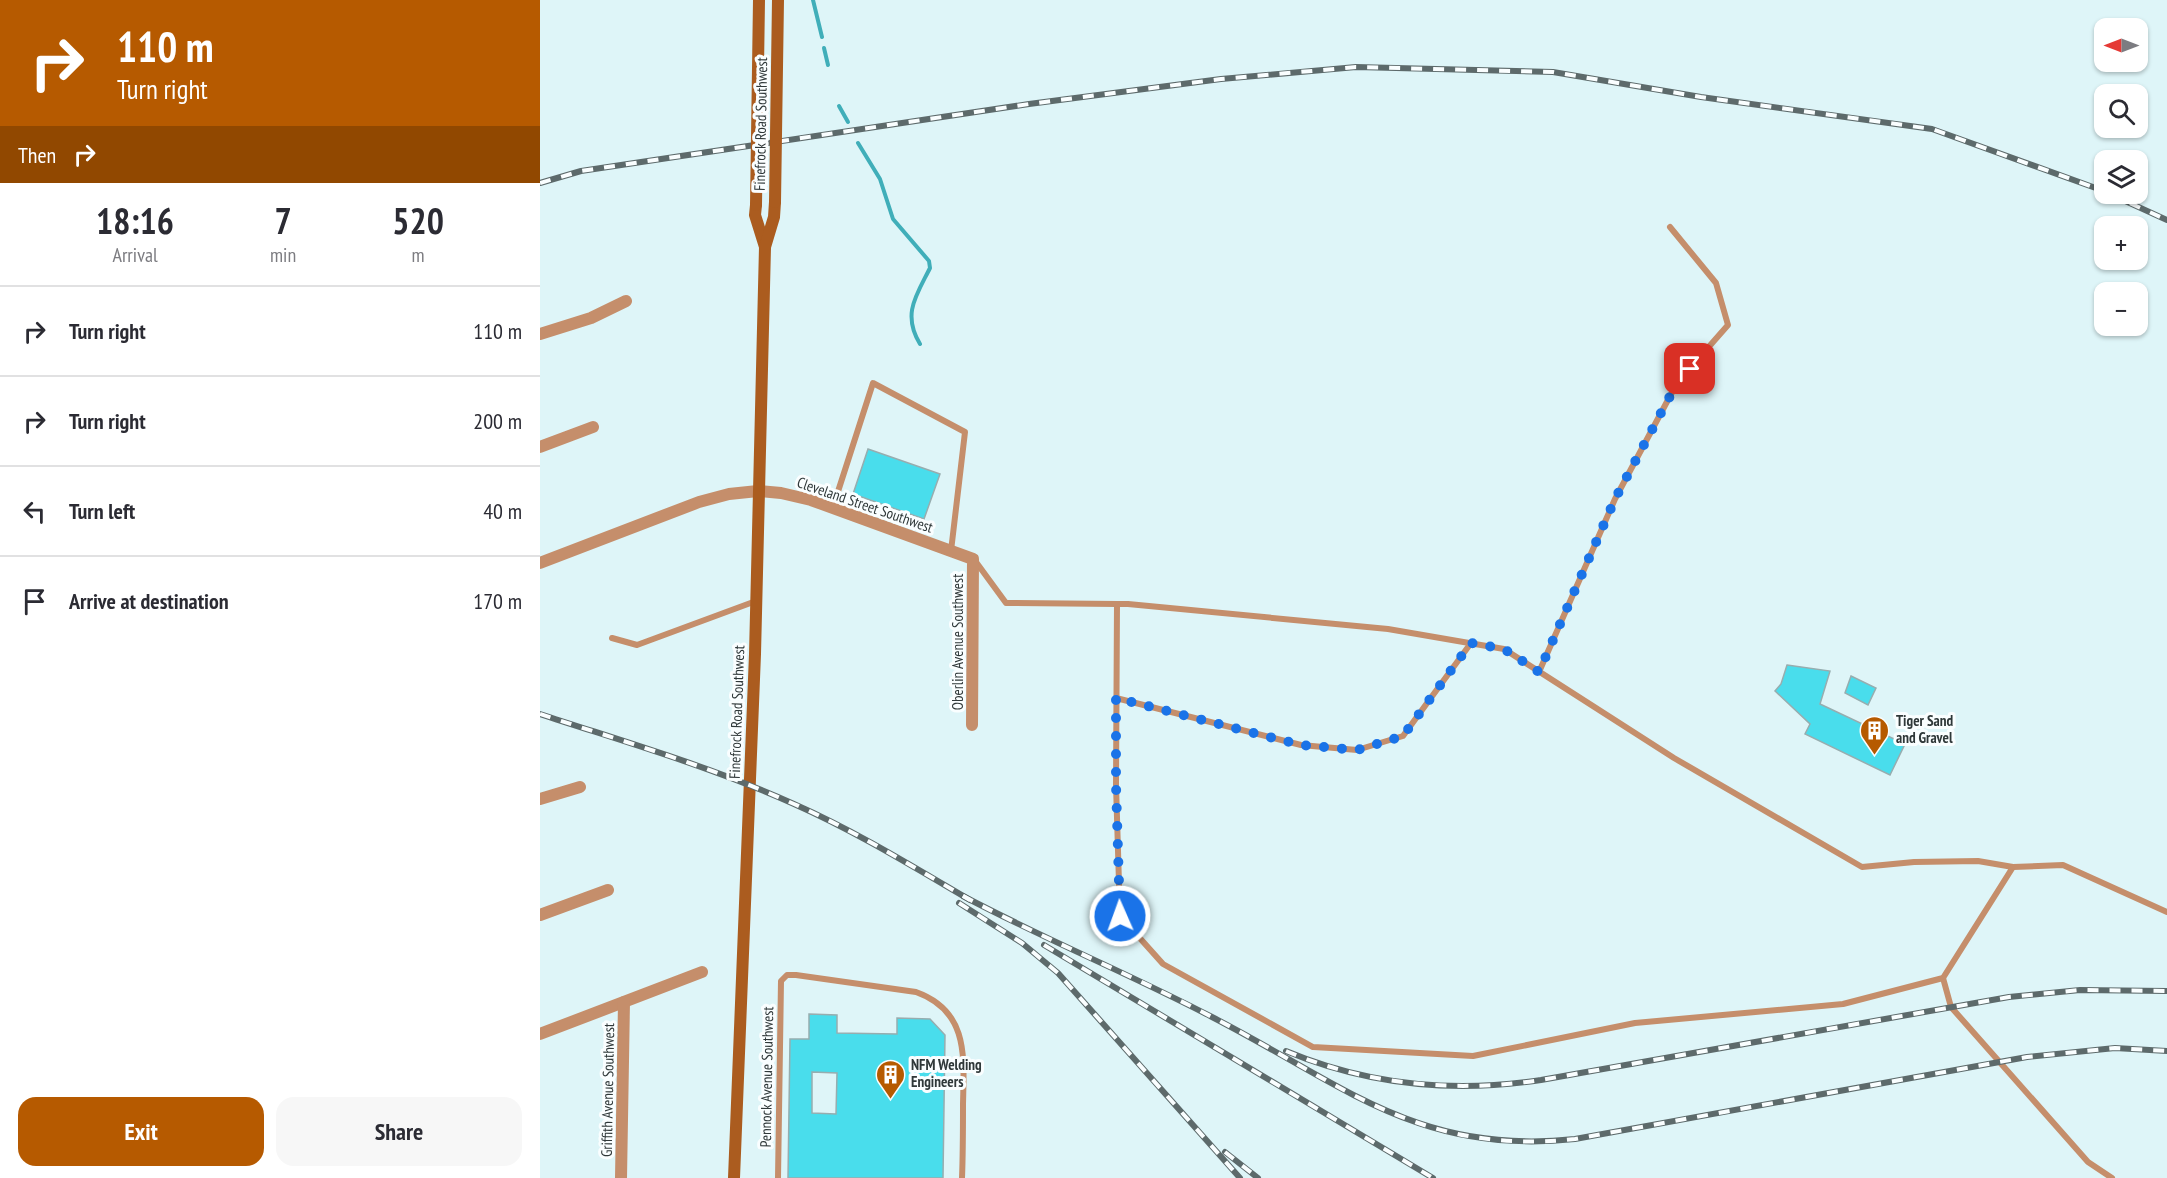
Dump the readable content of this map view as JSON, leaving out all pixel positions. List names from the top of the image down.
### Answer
{
  "streets": {
    "main road": ["Finefrock Road Southwest"],
    "street": ["Cleveland Street Southwest", "Oberlin Avenue Southwest", "Griffith Avenue Southwest"],
    "lane": ["Pennock Avenue Southwest"]
  },
  "crossings": [
    ["Finefrock Road Southwest", "Cleveland Street Southwest"],
    ["Cleveland Street Southwest", "Oberlin Avenue Southwest"]
  ],
  "places": {
    "building": ["Tiger Sand and Gravel", "NFM Welding Engineers"]
  },
  "north": "left",
  "page": {
    "turn": ["110 m", "Turn right"],
    "map_buttons": ["+", "−"],
    "then": "Then",
    "eta": [
      "18:16",
      "Arrival",
      "7",
      "min",
      "520",
      "m"
    ],
    "list": [
      {
        "name": "Turn right",
        "value": "110 m"
      },
      {
        "name": "Turn right",
        "value": "200 m"
      },
      {
        "name": "Turn left",
        "value": "40 m"
      },
      {
        "name": "Arrive at destination",
        "value": "170 m"
      }
    ],
    "buttons": ["Exit", "Share"]
  }
}
